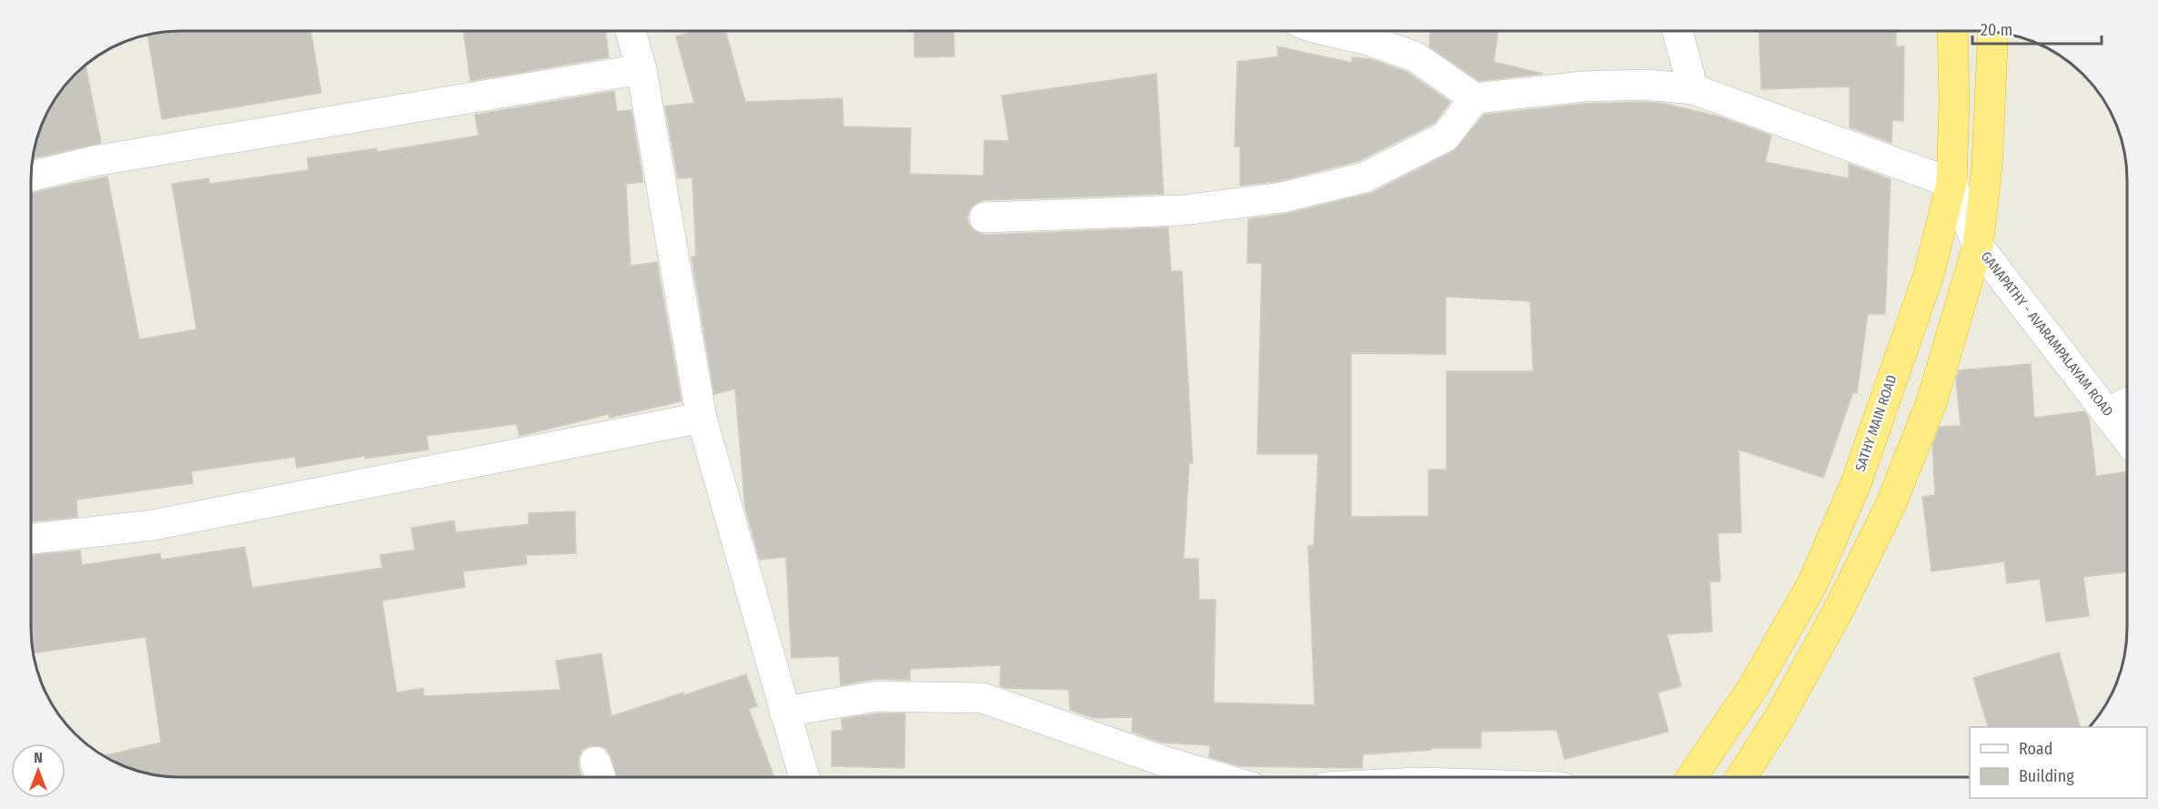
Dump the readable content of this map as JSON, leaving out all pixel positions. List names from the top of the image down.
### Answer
{
  "streets": {
    "highway": ["SATHY MAIN ROAD"],
    "street": ["GANAPATHY - AVARAMPALAYAM ROAD"]
  },
  "crossings": [
    ["GANAPATHY - AVARAMPALAYAM ROAD", "SATHY MAIN ROAD"]
  ],
  "legend": ["Road", "Building"],
  "scale_bar": "20 m",
  "north": "top"
}
